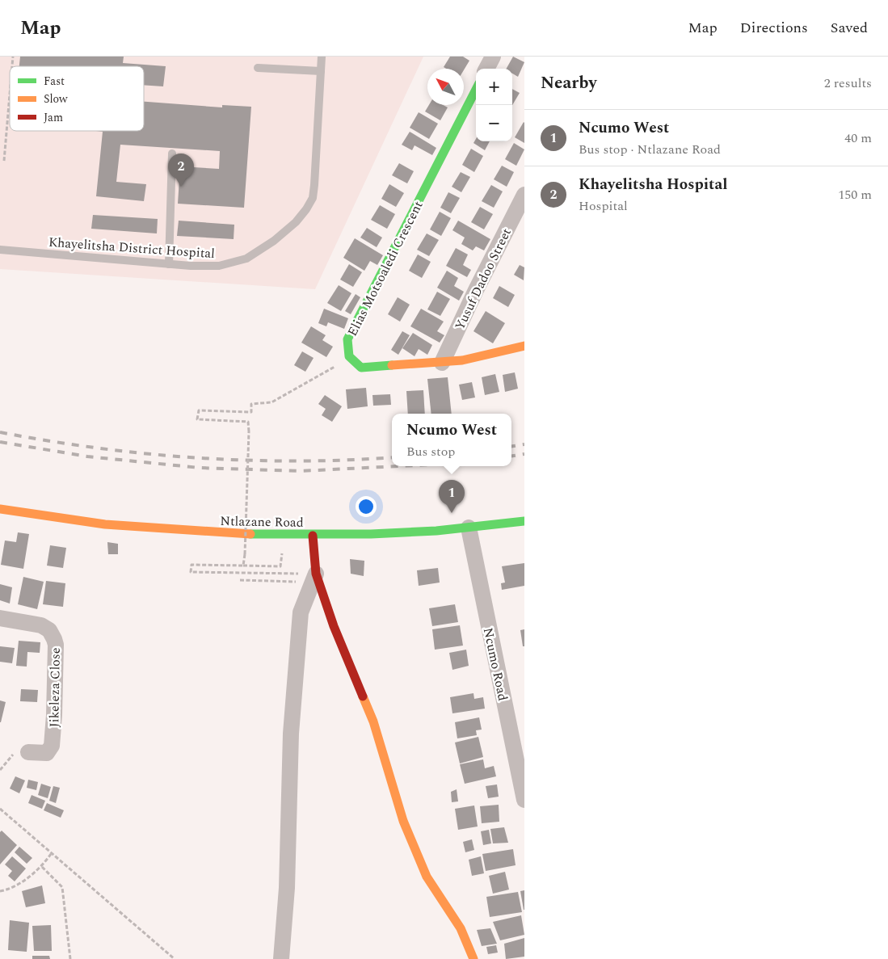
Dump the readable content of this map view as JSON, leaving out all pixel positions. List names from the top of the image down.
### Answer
{
  "streets": {
    "street": [
      "Elias Motsoaledi Crescent",
      "Yusuf Dadoo Street",
      "Ntlazane Road",
      "Ncumo Road",
      "Jikeleza Close"
    ],
    "lane": ["Khayelitsha District Hospital"]
  },
  "crossings": [
    ["Ntlazane Road", "Ncumo Road"]
  ],
  "legend": ["Fast", "Slow", "Jam"],
  "north": "top left",
  "page": {
    "header": "Map",
    "nav": ["Map", "Directions", "Saved"],
    "heading": ["Nearby", "2 results"],
    "map_buttons": ["+", "−"],
    "list": [
      {
        "mark": "1",
        "name": "Ncumo West",
        "note": "Bus stop · Ntlazane Road",
        "value": "40 m"
      },
      {
        "mark": "2",
        "name": "Khayelitsha Hospital",
        "note": "Hospital",
        "value": "150 m"
      }
    ],
    "pins": ["2", "1"],
    "popup": ["Ncumo West", "Bus stop"]
  }
}
